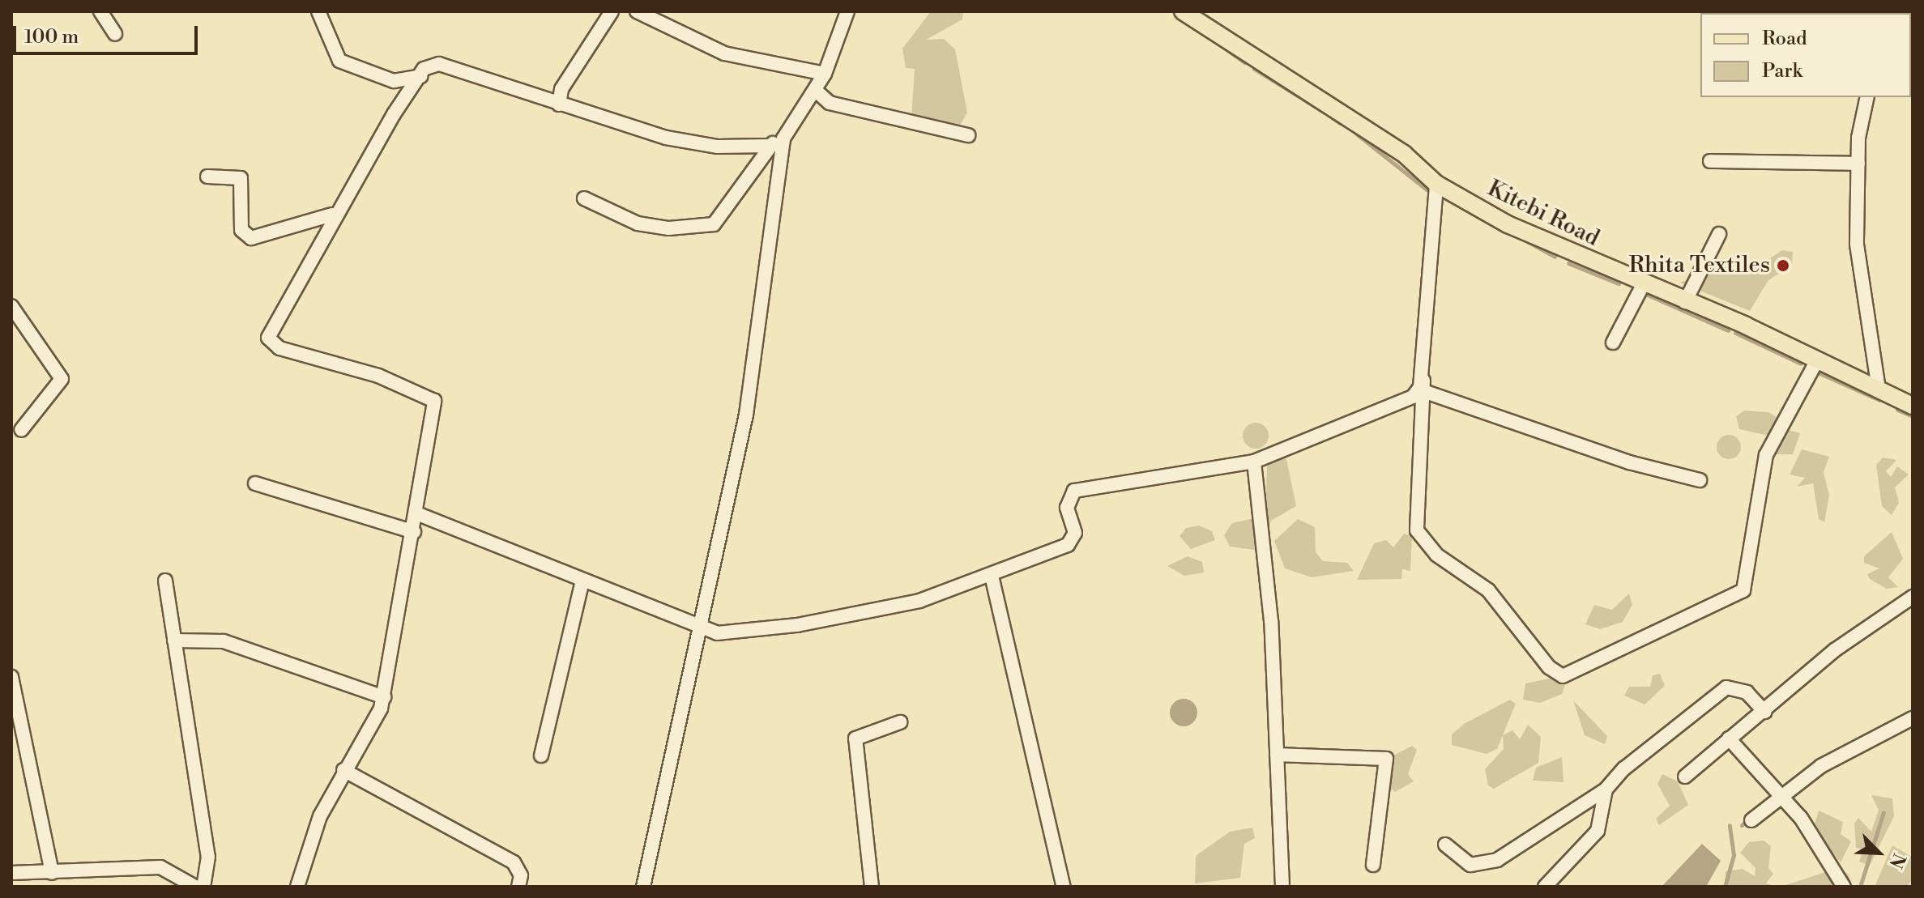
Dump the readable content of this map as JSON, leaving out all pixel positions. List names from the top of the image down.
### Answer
{
  "streets": {
    "main road": ["Kitebi Road"]
  },
  "places": ["Rhita Textiles"],
  "legend": ["Road", "Park"],
  "scale_bar": "100 m",
  "north": "bottom right"
}
